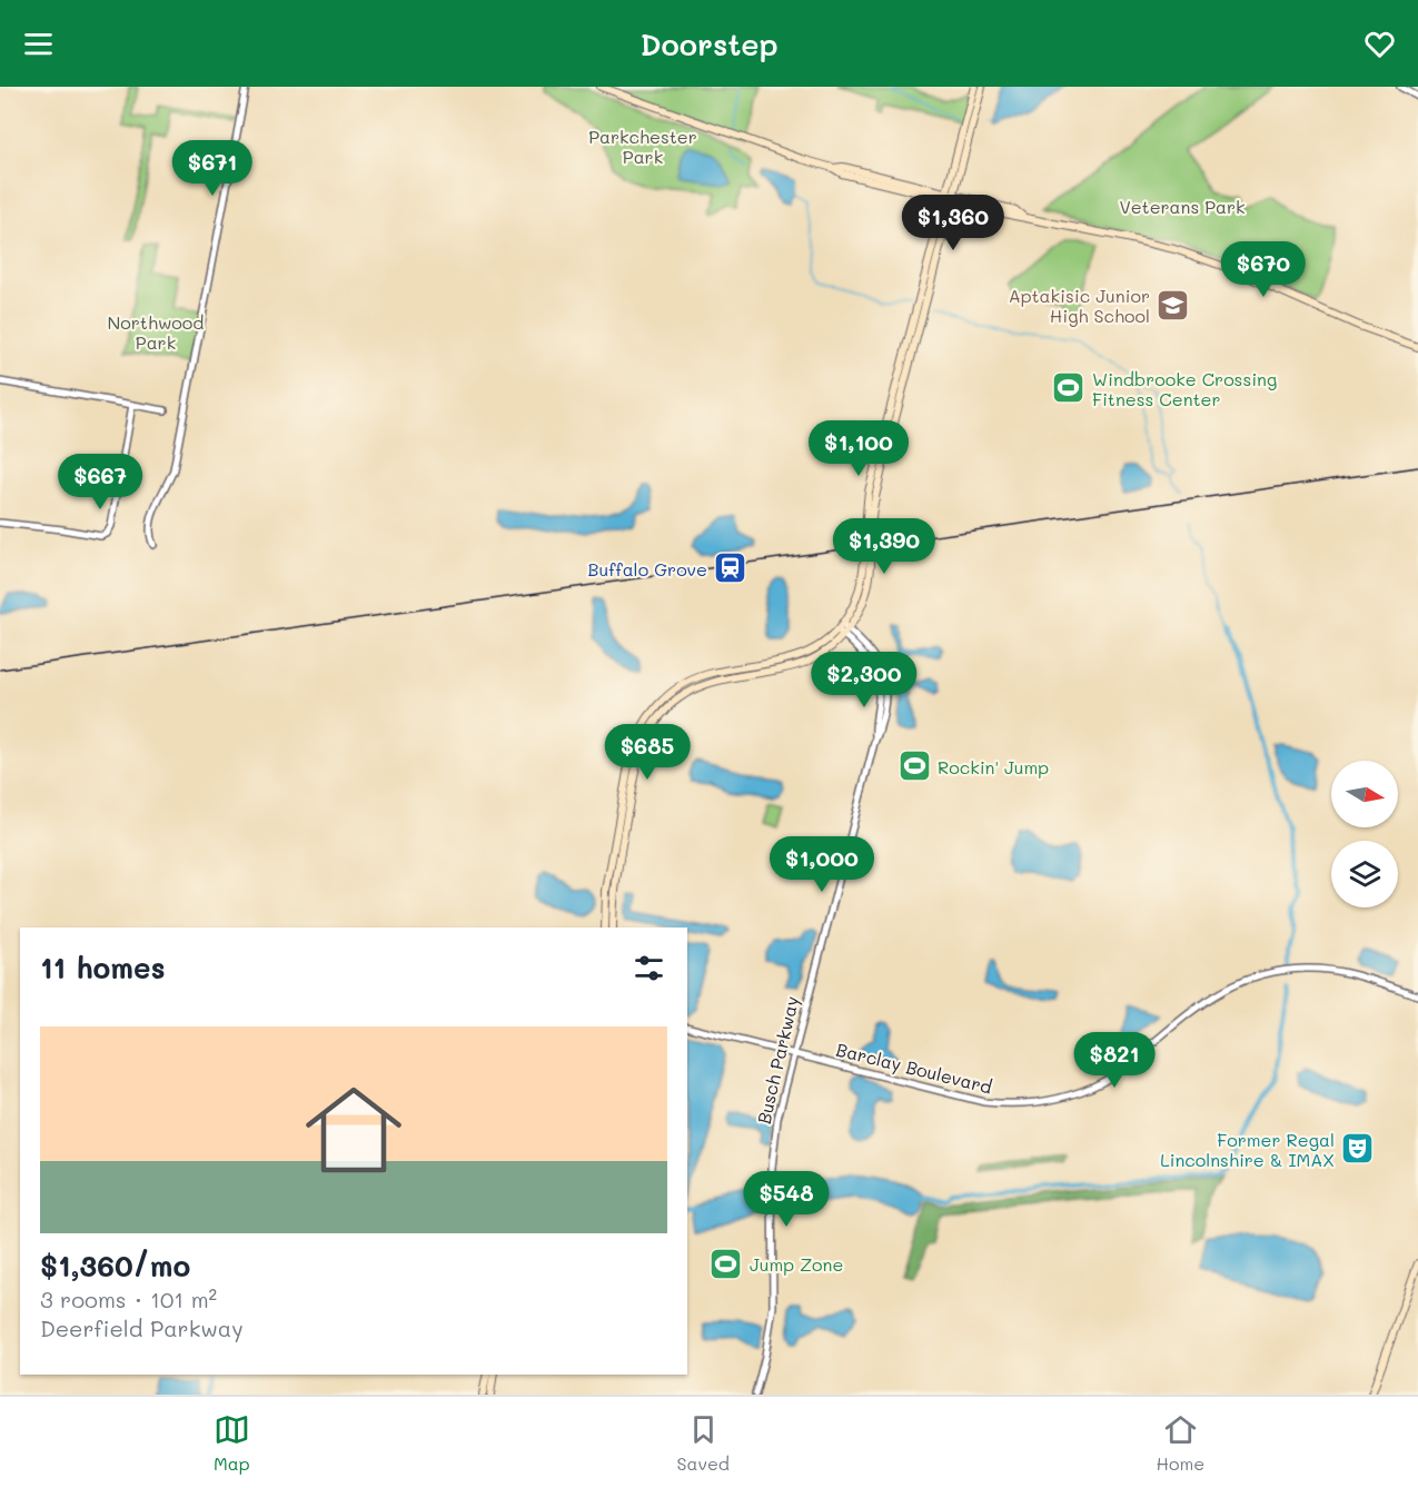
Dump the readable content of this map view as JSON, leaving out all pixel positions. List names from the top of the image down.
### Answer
{
  "streets": {
    "street": ["Busch Parkway", "Barclay Boulevard"]
  },
  "crossings": [
    ["Busch Parkway", "Barclay Boulevard"]
  ],
  "parks": ["Parkchester Park", "Veterans Park", "Northwood Park"],
  "places": {
    "school or university": ["Aptakisic Junior High School"],
    "sports": ["Windbrooke Crossing Fitness Center", "Rockin' Jump", "Jump Zone"],
    "station": ["Buffalo Grove"],
    "theatre": ["Former Regal Lincolnshire & IMAX"]
  },
  "north": "right",
  "page": {
    "header": "Doorstep",
    "price": [
      "$671",
      "$1,360",
      "$670",
      "$1,100",
      "$667",
      "$1,390",
      "$2,300",
      "$685",
      "$1,000",
      "$821",
      "$548"
    ],
    "heading": "11 homes",
    "list": [
      {
        "name": "$1,360/mo",
        "note": "3 rooms · 101 m² · Deerfield Parkway"
      }
    ],
    "tabs": ["Map", "Saved", "Home"]
  }
}
